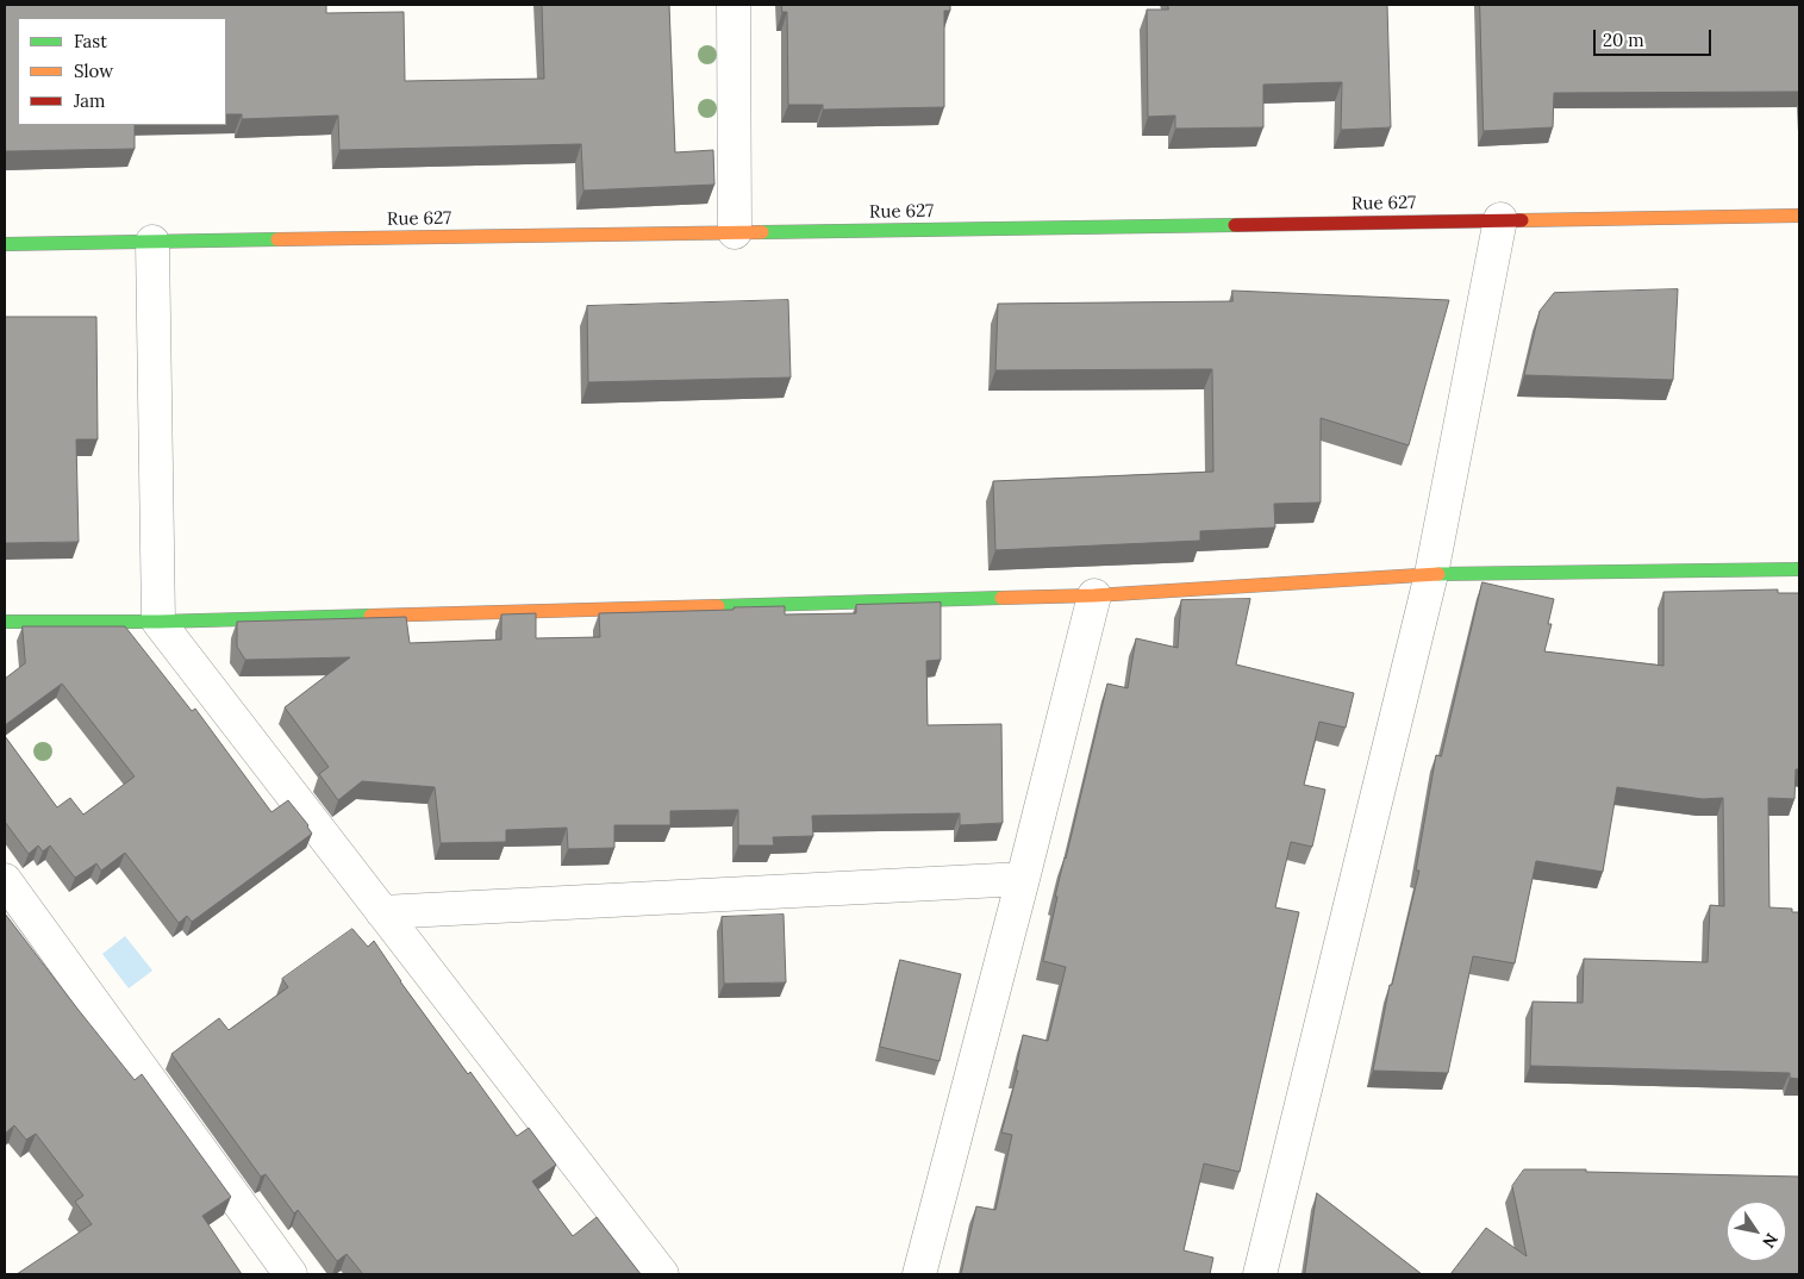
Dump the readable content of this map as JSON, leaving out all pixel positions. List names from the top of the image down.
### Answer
{
  "streets": {
    "street": ["Rue 627"]
  },
  "legend": ["Fast", "Slow", "Jam"],
  "scale_bar": "20 m",
  "north": "bottom right"
}
